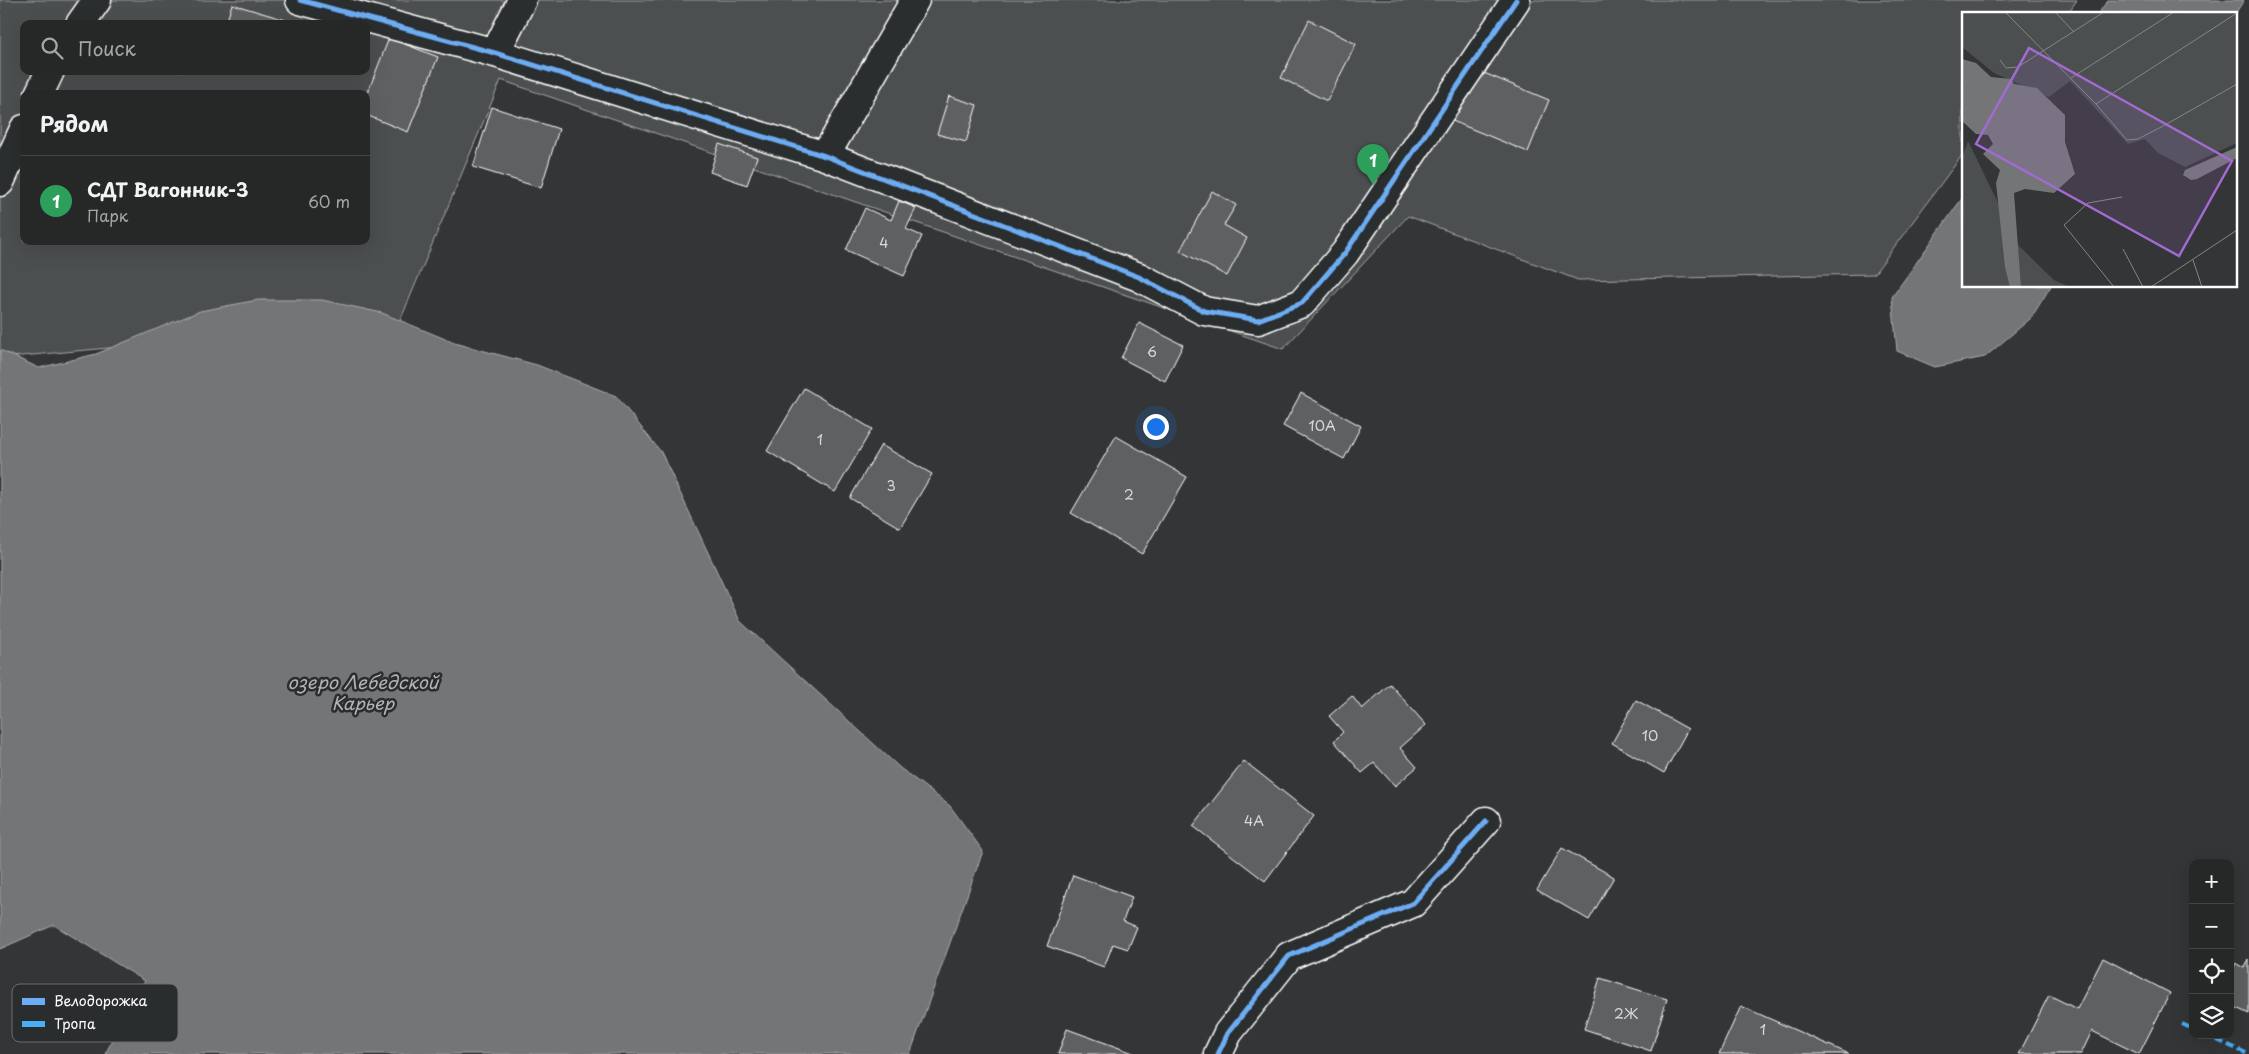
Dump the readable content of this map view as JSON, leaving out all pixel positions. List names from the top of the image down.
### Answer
{
  "water": ["озеро Лебедской Карьер"],
  "house_numbers": [
    "4",
    "6",
    "10А",
    "1",
    "3",
    "2",
    "10",
    "4А",
    "2Ж",
    "1"
  ],
  "legend": ["Велодорожка", "Тропа"],
  "page": {
    "search": "Поиск",
    "heading": "Рядом",
    "pins": "1",
    "list": [
      {
        "mark": "1",
        "name": "СДТ Вагонник-3",
        "note": "Парк",
        "value": "60 m"
      }
    ],
    "map_buttons": ["+", "−"]
  }
}
